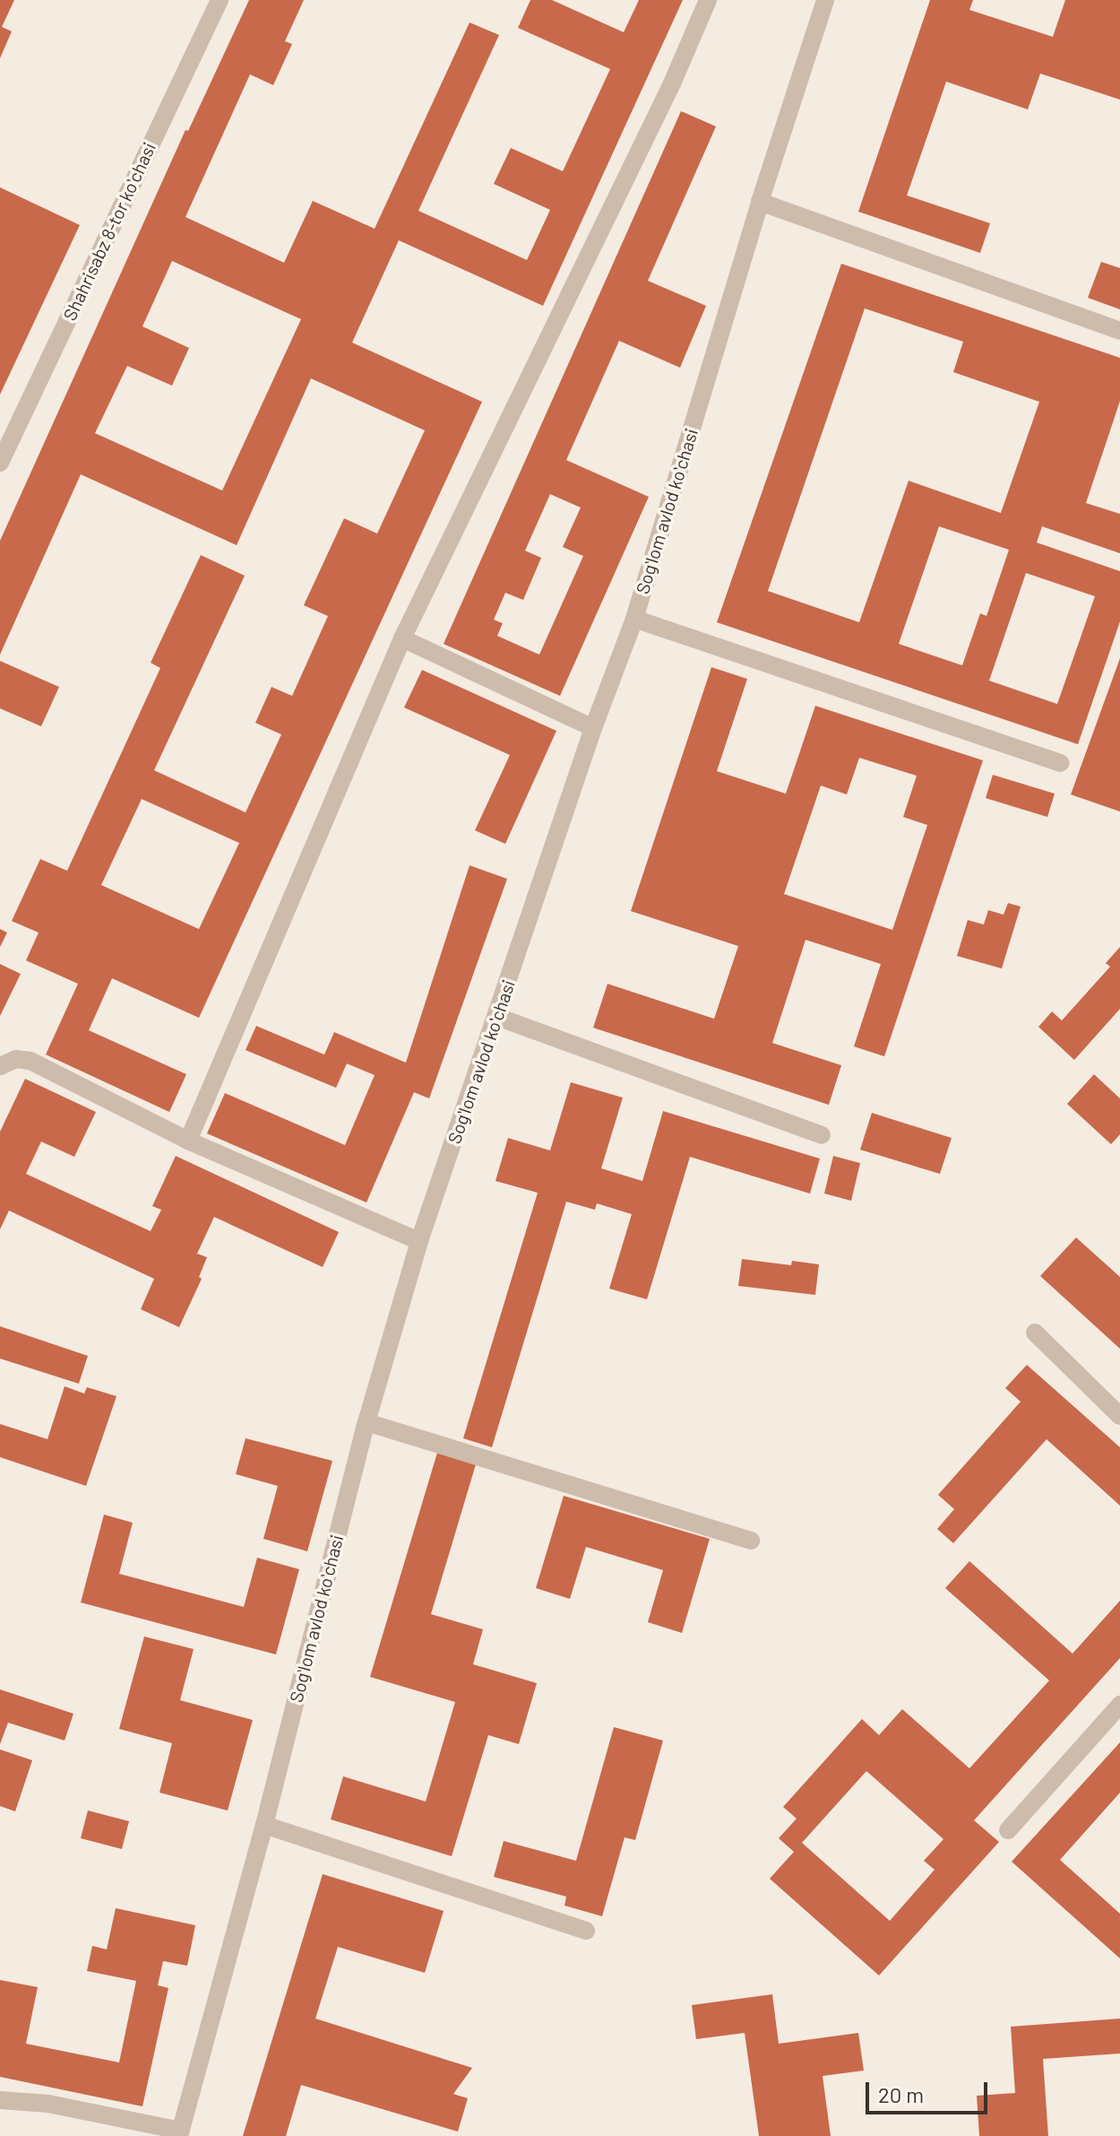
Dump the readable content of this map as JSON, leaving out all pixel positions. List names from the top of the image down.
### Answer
{
  "streets": {
    "street": ["Shahrisabz 8-tor koʻchasi", "Sogʻlom avlod koʻchasi"]
  },
  "scale_bar": "20 m"
}
